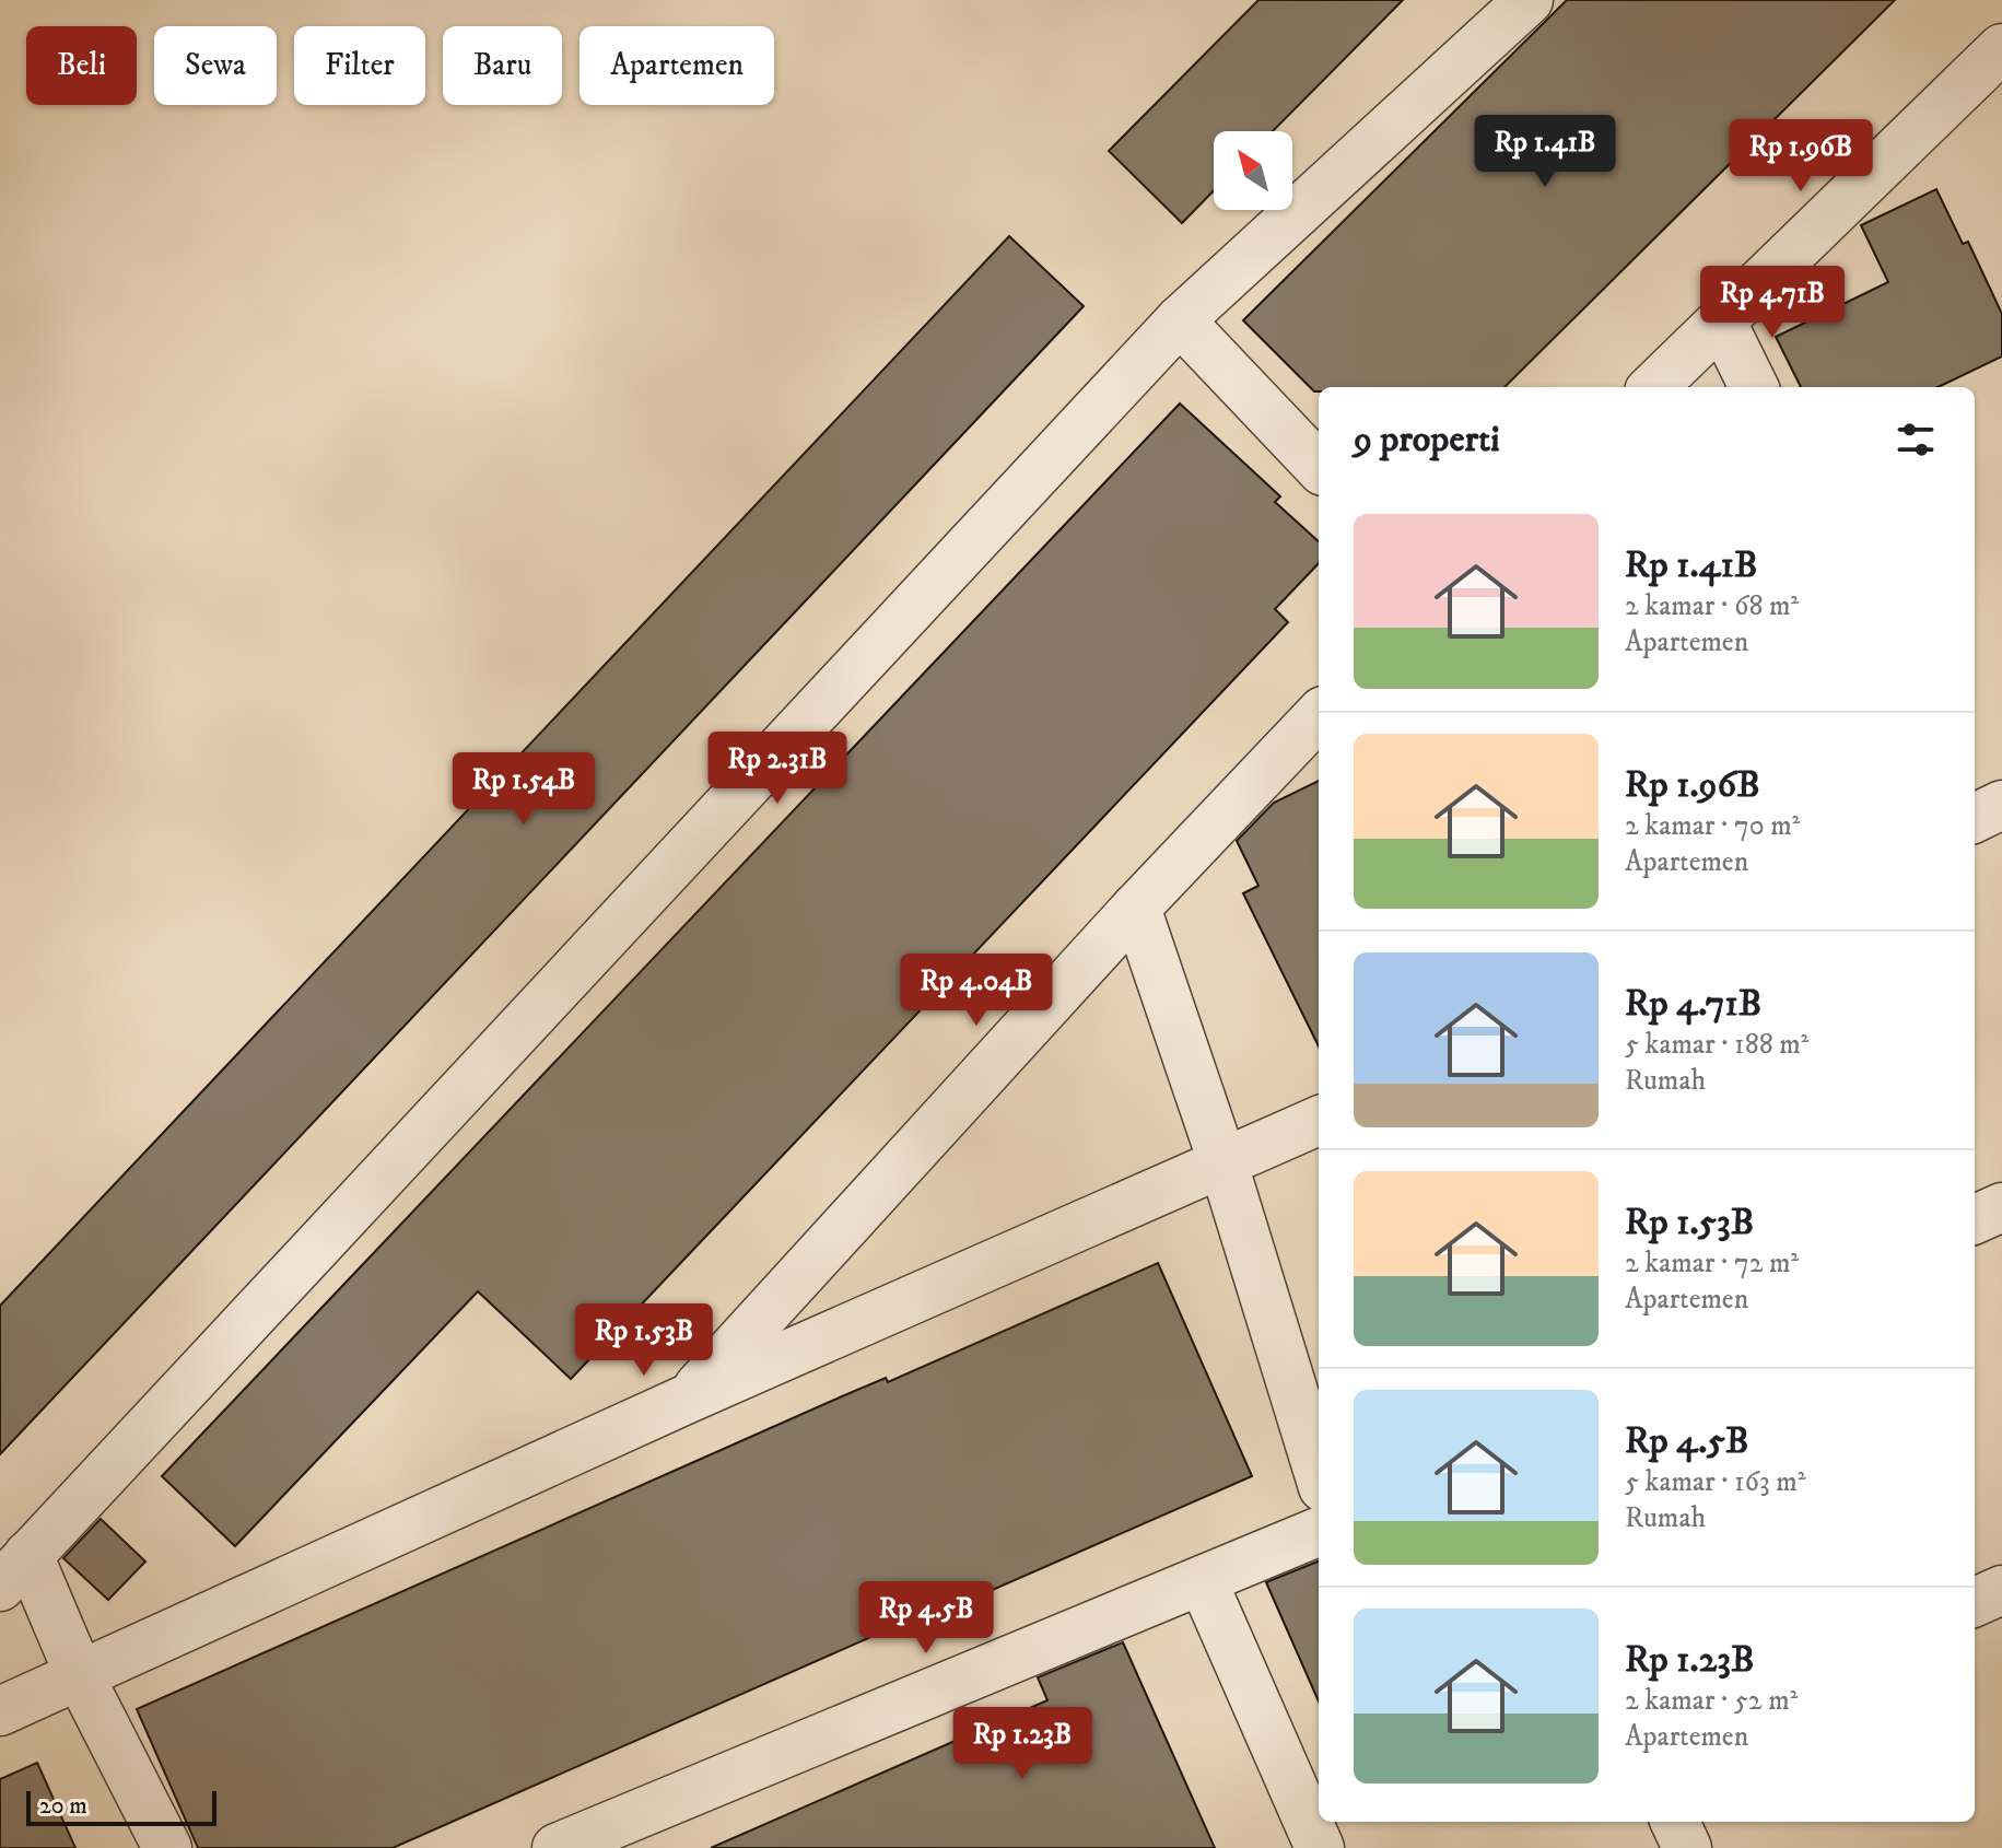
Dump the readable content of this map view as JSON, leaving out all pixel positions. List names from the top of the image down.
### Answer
{
  "scale_bar": "20 m",
  "north": "top left",
  "page": {
    "chip": [
      "Beli",
      "Sewa",
      "Filter",
      "Baru",
      "Apartemen"
    ],
    "price": [
      "Rp 1.41B",
      "Rp 1.96B",
      "Rp 4.71B",
      "Rp 2.31B",
      "Rp 1.54B",
      "Rp 4.04B",
      "Rp 1.53B",
      "Rp 4.5B",
      "Rp 1.23B"
    ],
    "heading": "9 properti",
    "list": [
      {
        "name": "Rp 1.41B",
        "note": "2 kamar · 68 m² · Apartemen"
      },
      {
        "name": "Rp 1.96B",
        "note": "2 kamar · 70 m² · Apartemen"
      },
      {
        "name": "Rp 4.71B",
        "note": "5 kamar · 188 m² · Rumah"
      },
      {
        "name": "Rp 1.53B",
        "note": "2 kamar · 72 m² · Apartemen"
      },
      {
        "name": "Rp 4.5B",
        "note": "5 kamar · 163 m² · Rumah"
      },
      {
        "name": "Rp 1.23B",
        "note": "2 kamar · 52 m² · Apartemen"
      }
    ],
    "scale": "20 m"
  }
}
